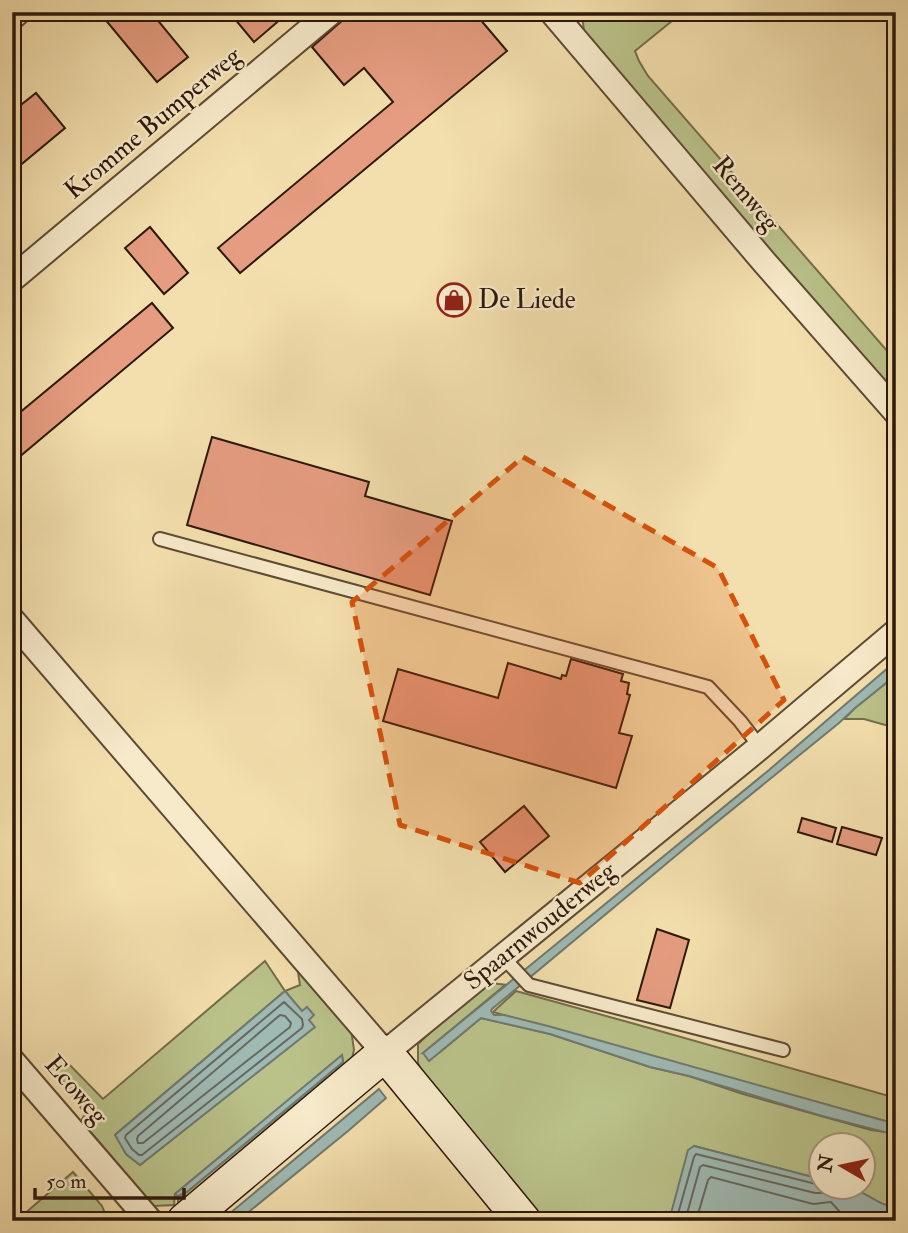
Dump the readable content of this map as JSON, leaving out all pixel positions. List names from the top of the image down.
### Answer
{
  "streets": {
    "street": [
      "Kromme Bumperweg",
      "Remweg",
      "Spaarnwouderweg",
      "Ecoweg"
    ]
  },
  "places": {
    "shop": ["De Liede"]
  },
  "scale_bar": "50 m",
  "north": "left"
}
